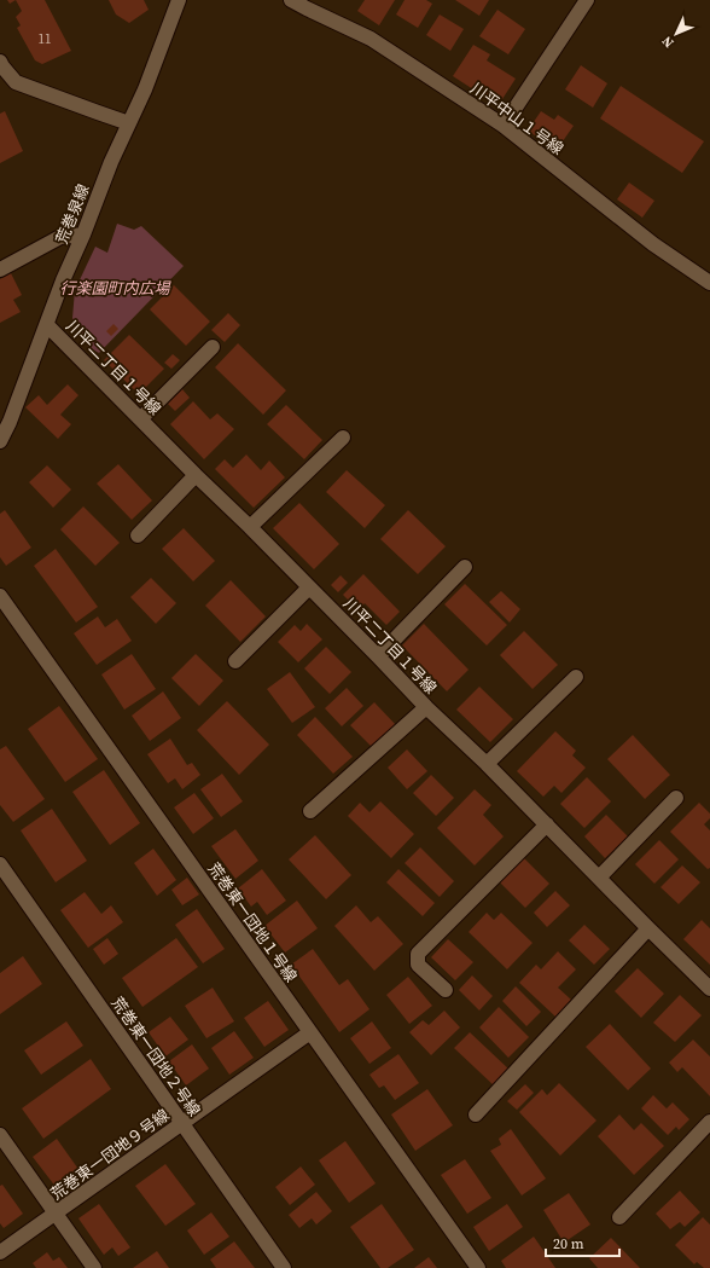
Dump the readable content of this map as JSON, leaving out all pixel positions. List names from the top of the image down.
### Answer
{
  "streets": {
    "street": [
      "川平中山１号線",
      "荒巻泉線",
      "川平二丁目１号線",
      "荒巻東一団地１号線",
      "荒巻東一団地２号線",
      "荒巻東一団地９号線"
    ]
  },
  "crossings": [
    ["荒巻泉線", "川平二丁目１号線"],
    ["荒巻東一団地１号線", "荒巻東一団地９号線"],
    ["荒巻東一団地２号線", "荒巻東一団地９号線"]
  ],
  "parks": ["行楽園町内広場"],
  "house_numbers": ["11"],
  "scale_bar": "20 m",
  "north": "bottom left"
}
